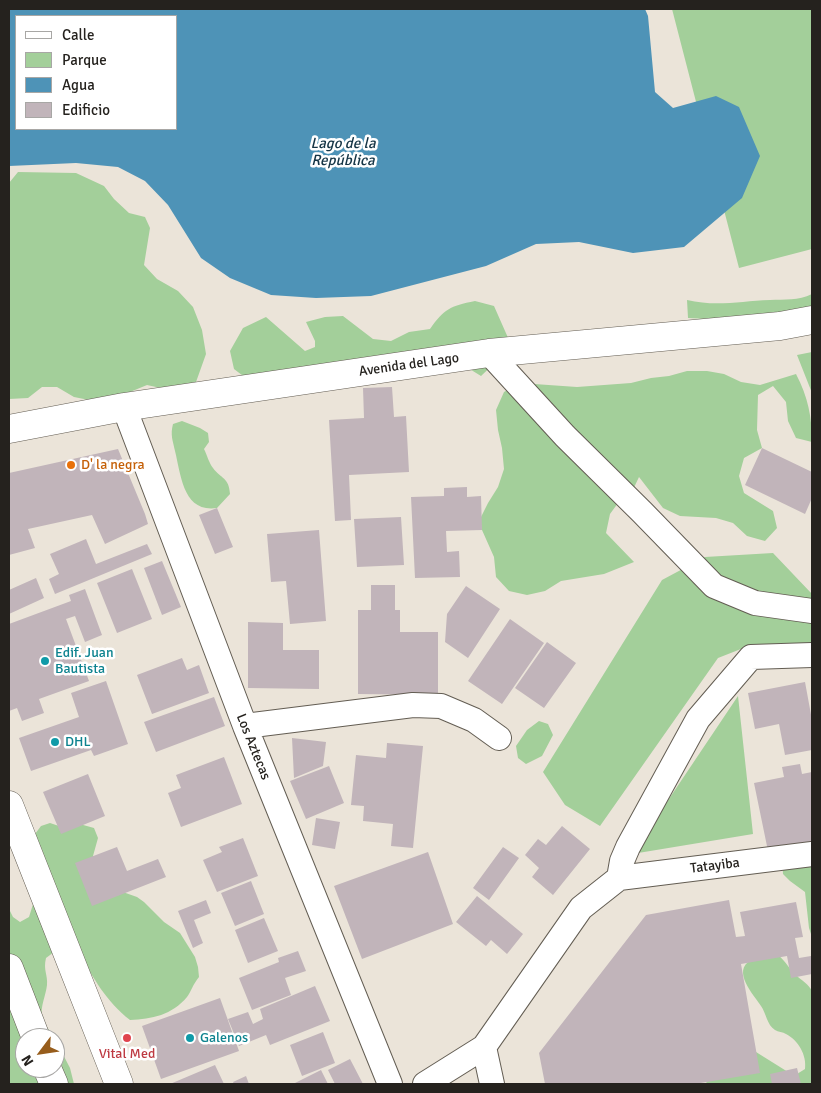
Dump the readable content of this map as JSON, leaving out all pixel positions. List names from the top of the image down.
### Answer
{
  "streets": {
    "street": ["Avenida del Lago", "Los Aztecas", "Tatayiba"]
  },
  "crossings": [
    ["Avenida del Lago", "Los Aztecas"]
  ],
  "water": ["Lago de la República"],
  "places": [
    "D' la negra",
    "Edif. Juan Bautista",
    "DHL",
    "Vital Med",
    "Galenos"
  ],
  "legend": [
    "Calle",
    "Parque",
    "Agua",
    "Edificio"
  ],
  "north": "bottom left"
}
